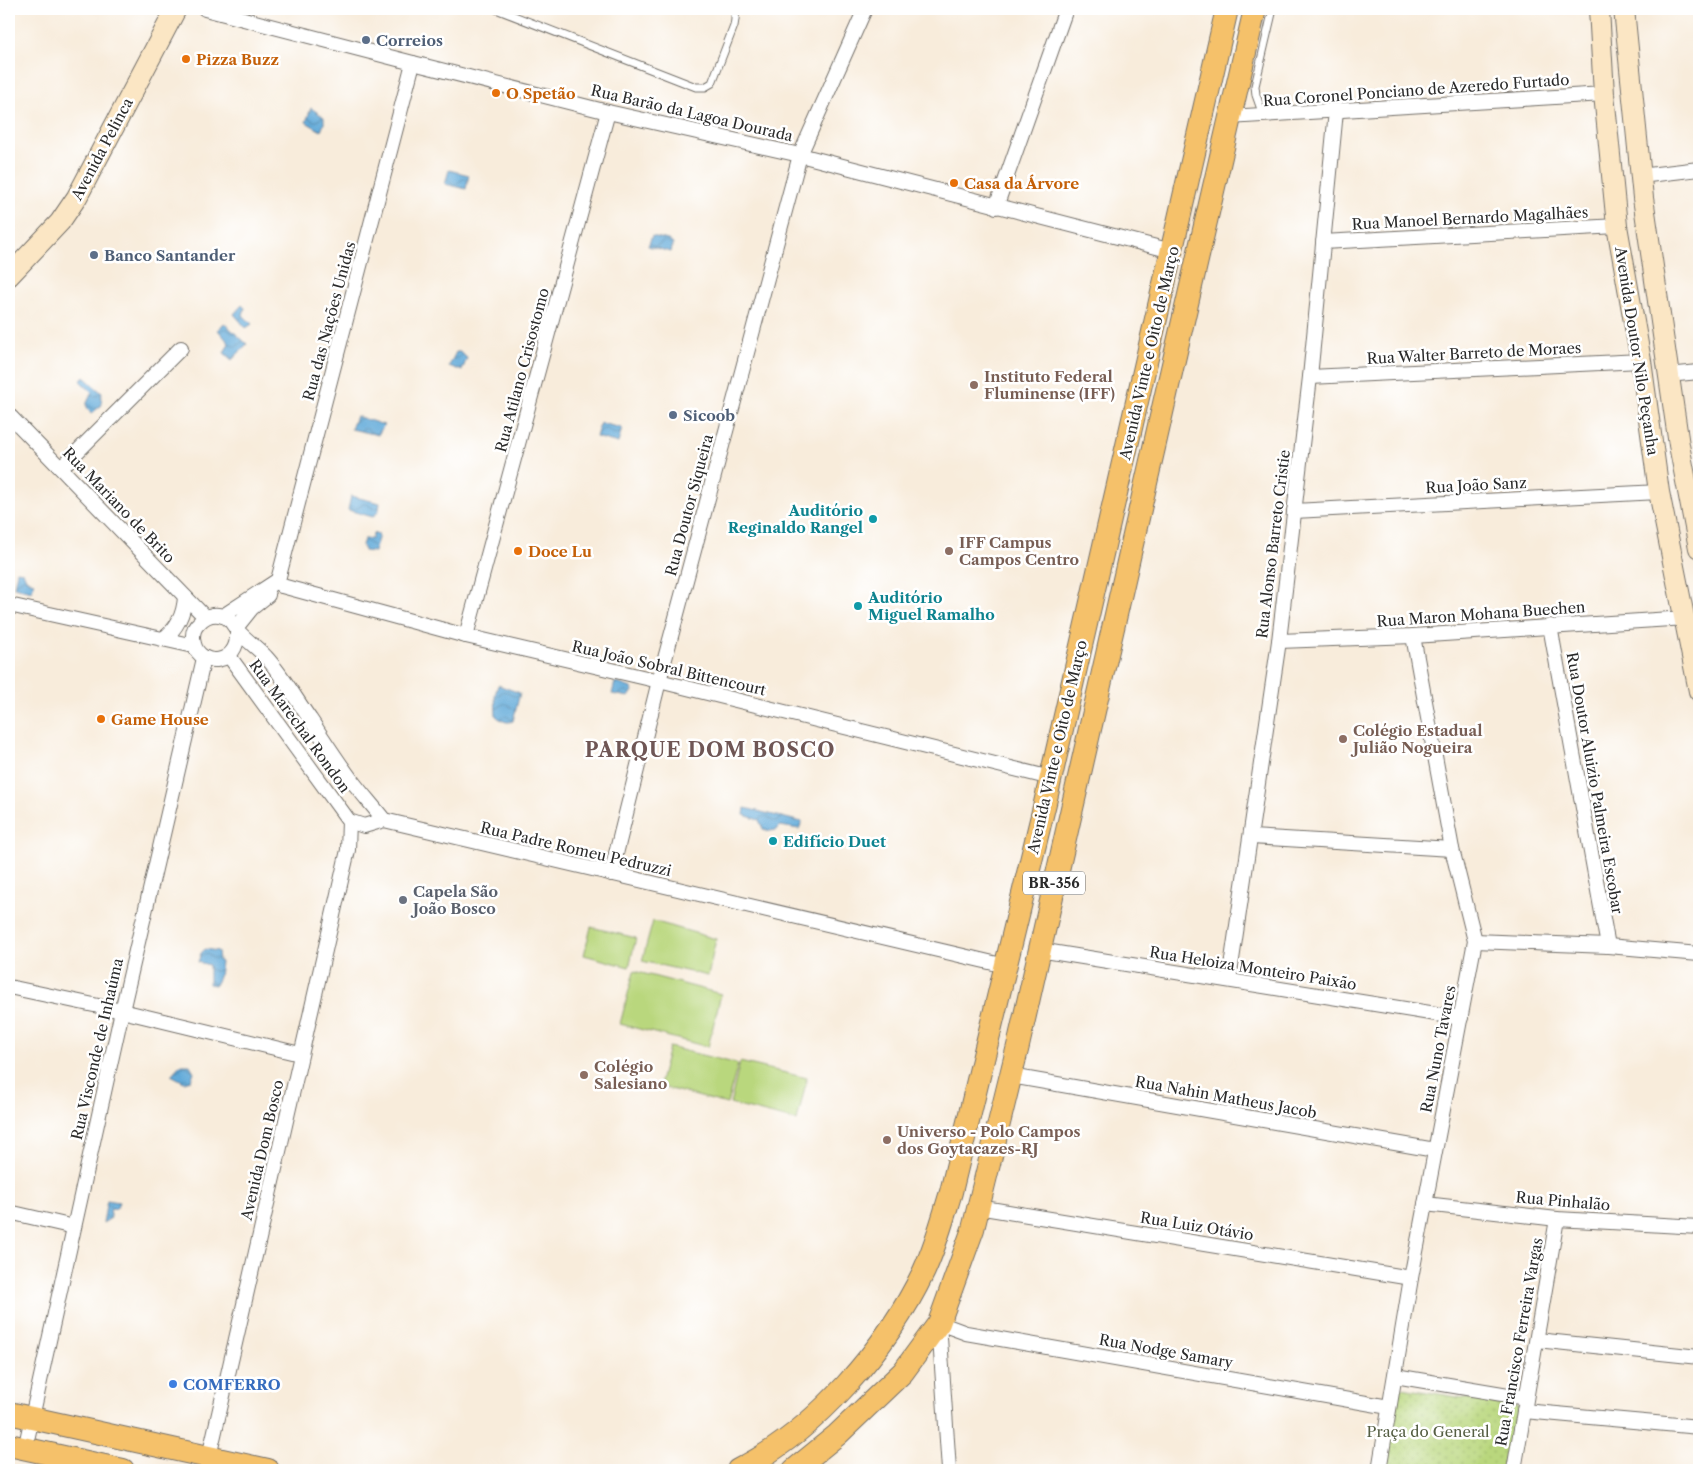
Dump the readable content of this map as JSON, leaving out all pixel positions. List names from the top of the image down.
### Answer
{
  "streets": {
    "main road": [
      "Avenida Pelinca",
      "Avenida Doutor Nilo Peçanha",
      "Avenida Vinte e Oito de Março",
      "BR-356"
    ],
    "street": [
      "Rua Coronel Ponciano de Azeredo Furtado",
      "Rua Barão da Lagoa Dourada",
      "Rua Manoel Bernardo Magalhães",
      "Rua das Nações Unidas",
      "Rua Walter Barreto de Moraes",
      "Rua Atilano Crisostomo",
      "Rua João Sanz",
      "Rua Mariano de Brito",
      "Rua Doutor Siqueira",
      "Rua Alonso Barreto Cristie",
      "Rua Maron Mohana Buechen",
      "Rua João Sobral Bittencourt",
      "Rua Marechal Rondon",
      "Rua Doutor Aluizio Palmeira Escobar",
      "Rua Padre Romeu Pedruzzi",
      "Rua Heloiza Monteiro Paixão",
      "Rua Visconde de Inhaúma",
      "Rua Nuno Tavares",
      "Rua Nahin Matheus Jacob",
      "Avenida Dom Bosco",
      "Rua Pinhalão",
      "Rua Luiz Otávio",
      "Rua Francisco Ferreira Vargas",
      "Rua Nodge Samary"
    ]
  },
  "crossings": [
    ["Rua Coronel Ponciano de Azeredo Furtado", "Avenida Doutor Nilo Peçanha"],
    ["Rua Coronel Ponciano de Azeredo Furtado", "Avenida Vinte e Oito de Março"],
    ["Rua Coronel Ponciano de Azeredo Furtado", "Rua Alonso Barreto Cristie"],
    ["Rua Barão da Lagoa Dourada", "Rua das Nações Unidas"],
    ["Rua Barão da Lagoa Dourada", "Avenida Vinte e Oito de Março"],
    ["Rua Barão da Lagoa Dourada", "Rua Atilano Crisostomo"],
    ["Rua Barão da Lagoa Dourada", "Rua Doutor Siqueira"],
    ["Rua Manoel Bernardo Magalhães", "Avenida Doutor Nilo Peçanha"],
    ["Rua Manoel Bernardo Magalhães", "Rua Alonso Barreto Cristie"],
    ["Rua das Nações Unidas", "Rua João Sobral Bittencourt"],
    ["Avenida Doutor Nilo Peçanha", "Rua Walter Barreto de Moraes"],
    ["Avenida Doutor Nilo Peçanha", "Rua João Sanz"],
    ["Avenida Doutor Nilo Peçanha", "Rua Maron Mohana Buechen"],
    ["Avenida Vinte e Oito de Março", "Rua João Sobral Bittencourt"],
    ["Avenida Vinte e Oito de Março", "Rua Padre Romeu Pedruzzi"],
    ["Avenida Vinte e Oito de Março", "Rua Heloiza Monteiro Paixão"],
    ["Avenida Vinte e Oito de Março", "Rua Nahin Matheus Jacob"],
    ["Avenida Vinte e Oito de Março", "Rua Luiz Otávio"],
    ["Avenida Vinte e Oito de Março", "Rua Nodge Samary"],
    ["Rua Walter Barreto de Moraes", "Rua Alonso Barreto Cristie"],
    ["Rua Atilano Crisostomo", "Rua João Sobral Bittencourt"],
    ["Rua João Sanz", "Rua Alonso Barreto Cristie"],
    ["Rua Mariano de Brito", "Rua Marechal Rondon"],
    ["Rua Mariano de Brito", "Rua Visconde de Inhaúma"],
    ["Rua Doutor Siqueira", "Rua João Sobral Bittencourt"],
    ["Rua Doutor Siqueira", "Rua Padre Romeu Pedruzzi"],
    ["Rua Alonso Barreto Cristie", "Rua Maron Mohana Buechen"],
    ["Rua Alonso Barreto Cristie", "Rua Heloiza Monteiro Paixão"],
    ["Rua Maron Mohana Buechen", "Rua Doutor Aluizio Palmeira Escobar"],
    ["Rua Maron Mohana Buechen", "Rua Nuno Tavares"],
    ["Rua Marechal Rondon", "Rua Visconde de Inhaúma"],
    ["Rua Marechal Rondon", "Avenida Dom Bosco"],
    ["Rua Heloiza Monteiro Paixão", "Rua Nuno Tavares"],
    ["Rua Nuno Tavares", "Rua Nahin Matheus Jacob"],
    ["Rua Nuno Tavares", "Rua Pinhalão"],
    ["Rua Nuno Tavares", "Rua Luiz Otávio"],
    ["Rua Nuno Tavares", "Rua Nodge Samary"],
    ["Rua Pinhalão", "Rua Francisco Ferreira Vargas"]
  ],
  "districts": ["PARQUE DOM BOSCO"],
  "parks": ["Praça do General"],
  "places": [
    "Correios",
    "Pizza Buzz",
    "O Spetão",
    "Casa da Árvore",
    "Banco Santander",
    "Instituto Federal Fluminense (IFF)",
    "Sicoob",
    "Auditório Reginaldo Rangel",
    "Doce Lu",
    "IFF Campus Campos Centro",
    "Auditório Miguel Ramalho",
    "Game House",
    "Colégio Estadual Julião Nogueira",
    "Edifício Duet",
    "Capela São João Bosco",
    "Colégio Salesiano",
    "Universo - Polo Campos dos Goytacazes-RJ",
    "COMFERRO"
  ]
}
